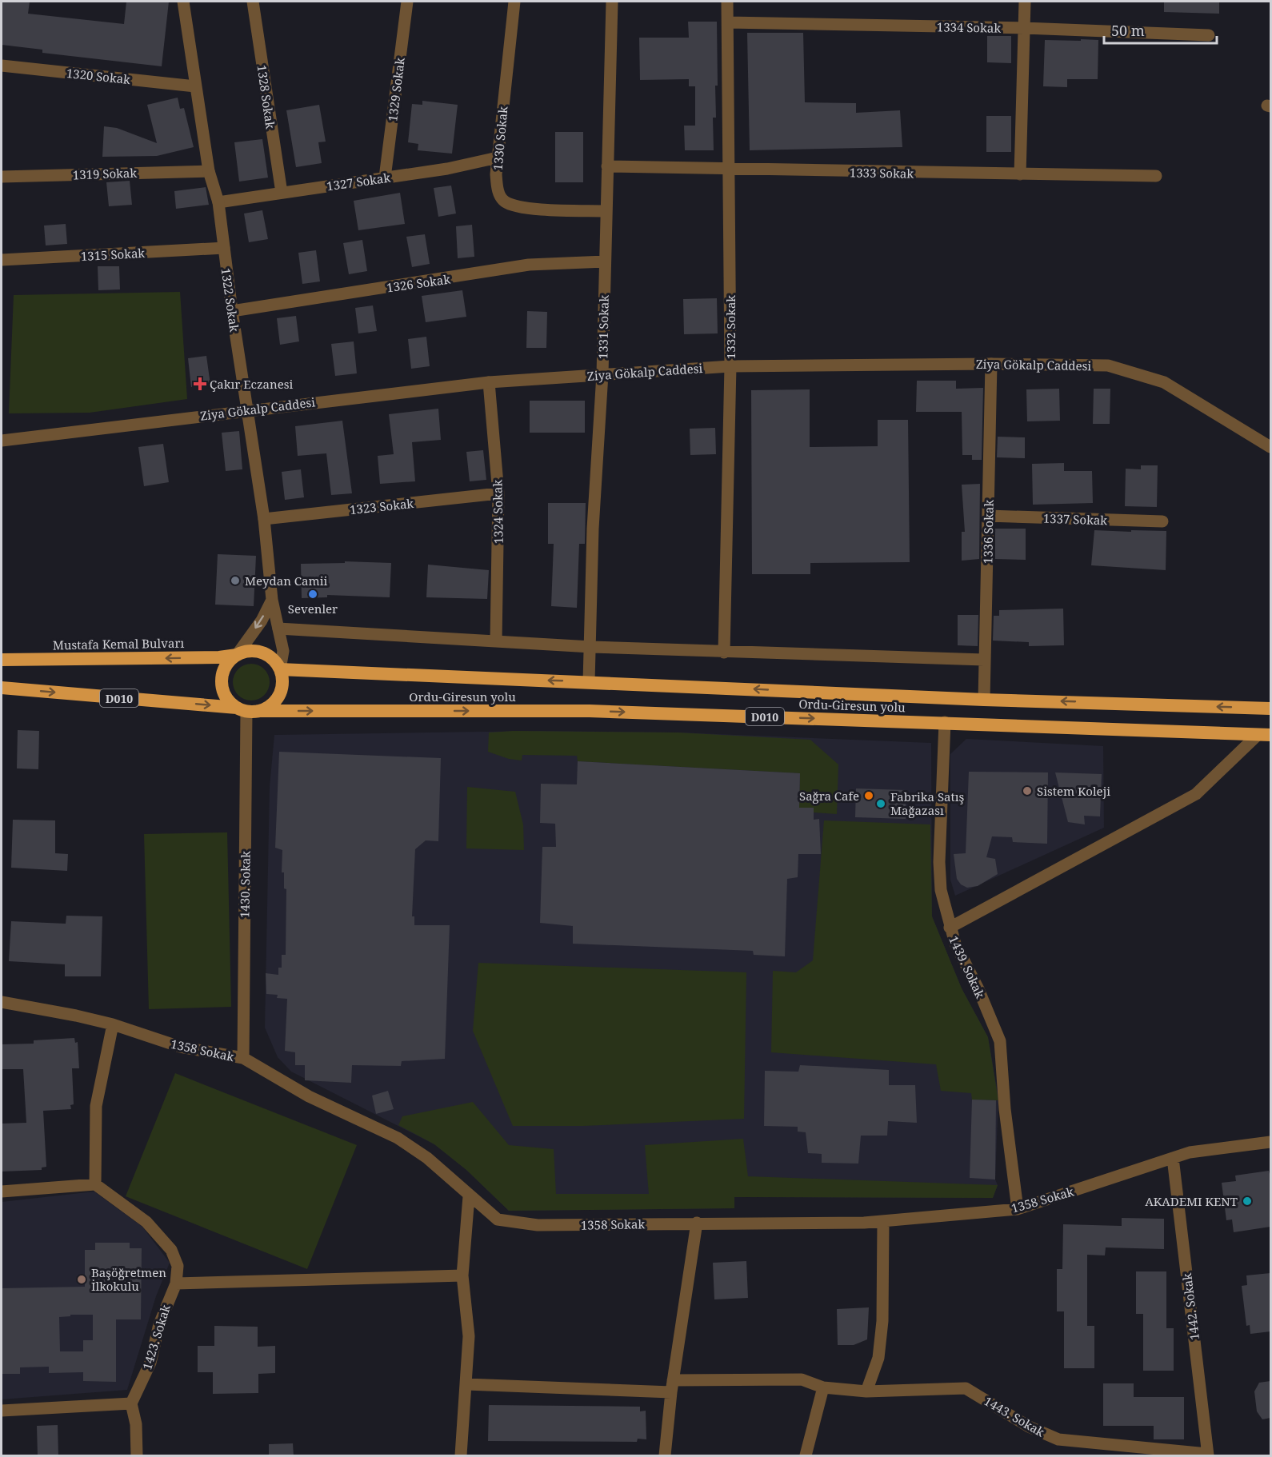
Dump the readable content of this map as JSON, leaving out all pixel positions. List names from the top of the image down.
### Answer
{
  "streets": {
    "highway": ["Mustafa Kemal Bulvarı", "Ordu-Giresun yolu", "D010"],
    "street": [
      "1334 Sokak",
      "1320 Sokak",
      "1329 Sokak",
      "1328 Sokak",
      "1330 Sokak",
      "1333 Sokak",
      "1319 Sokak",
      "1327 Sokak",
      "1315 Sokak",
      "1326 Sokak",
      "1322 Sokak",
      "1331 Sokak",
      "1332 Sokak",
      "Ziya Gökalp Caddesi",
      "1323 Sokak",
      "1324 Sokak",
      "1337 Sokak",
      "1336 Sokak",
      "1430. Sokak",
      "1439. Sokak",
      "1358 Sokak",
      "1442. Sokak",
      "1423. Sokak",
      "1443. Sokak"
    ]
  },
  "crossings": [
    ["1334 Sokak", "1332 Sokak"],
    ["1320 Sokak", "1322 Sokak"],
    ["1329 Sokak", "1327 Sokak"],
    ["1328 Sokak", "1327 Sokak"],
    ["1330 Sokak", "1327 Sokak"],
    ["1330 Sokak", "1331 Sokak"],
    ["1333 Sokak", "1331 Sokak"],
    ["1333 Sokak", "1332 Sokak"],
    ["1319 Sokak", "1322 Sokak"],
    ["1327 Sokak", "1322 Sokak"],
    ["1315 Sokak", "1322 Sokak"],
    ["1326 Sokak", "1322 Sokak"],
    ["1326 Sokak", "1331 Sokak"],
    ["1322 Sokak", "Ziya Gökalp Caddesi"],
    ["1322 Sokak", "1323 Sokak"],
    ["1322 Sokak", "Mustafa Kemal Bulvarı"],
    ["1322 Sokak", "Ordu-Giresun yolu"],
    ["1322 Sokak", "D010"],
    ["1322 Sokak", "1430. Sokak"],
    ["1331 Sokak", "Ziya Gökalp Caddesi"],
    ["1331 Sokak", "Ordu-Giresun yolu"],
    ["1332 Sokak", "Ziya Gökalp Caddesi"],
    ["Ziya Gökalp Caddesi", "1324 Sokak"],
    ["Ziya Gökalp Caddesi", "1336 Sokak"],
    ["1323 Sokak", "1324 Sokak"],
    ["1337 Sokak", "1336 Sokak"],
    ["1336 Sokak", "Ordu-Giresun yolu"],
    ["Mustafa Kemal Bulvarı", "Ordu-Giresun yolu"],
    ["Mustafa Kemal Bulvarı", "D010"],
    ["Mustafa Kemal Bulvarı", "1430. Sokak"],
    ["Ordu-Giresun yolu", "D010"],
    ["Ordu-Giresun yolu", "1430. Sokak"],
    ["Ordu-Giresun yolu", "1439. Sokak"],
    ["D010", "1430. Sokak"],
    ["1430. Sokak", "1358 Sokak"],
    ["1439. Sokak", "1358 Sokak"],
    ["1358 Sokak", "1442. Sokak"],
    ["1442. Sokak", "1443. Sokak"]
  ],
  "places": {
    "health": ["Çakır Eczanesi"],
    "other": [
      "Meydan Camii",
      "Sevenler",
      "Sistem Koleji",
      "Sağra Cafe",
      "Fabrika Satış Mağazası",
      "AKADEMI KENT",
      "Başöğretmen İlkokulu"
    ]
  },
  "scale_bar": "50 m"
}
